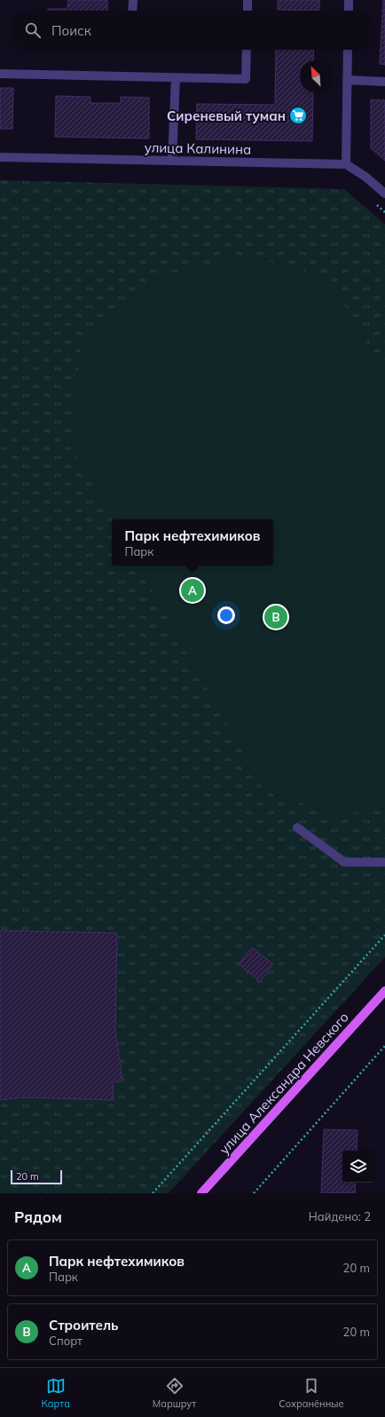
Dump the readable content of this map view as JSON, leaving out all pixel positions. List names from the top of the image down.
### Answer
{
  "streets": {
    "main road": ["улица Александра Невского"],
    "street": ["улица Калинина"]
  },
  "places": {
    "supermarket": ["Сиреневый туман"]
  },
  "scale_bar": "20 m",
  "north": "top left",
  "page": {
    "search": "Поиск",
    "popup": ["Парк нефтехимиков", "Парк"],
    "pins": ["A", "B"],
    "scale": "20 m",
    "heading": ["Рядом", "Найдено: 2"],
    "list": [
      {
        "mark": "A",
        "name": "Парк нефтехимиков",
        "note": "Парк",
        "value": "20 m"
      },
      {
        "mark": "B",
        "name": "Строитель",
        "note": "Спорт",
        "value": "20 m"
      }
    ],
    "nav": ["Карта", "Маршрут", "Сохранённые"]
  }
}
